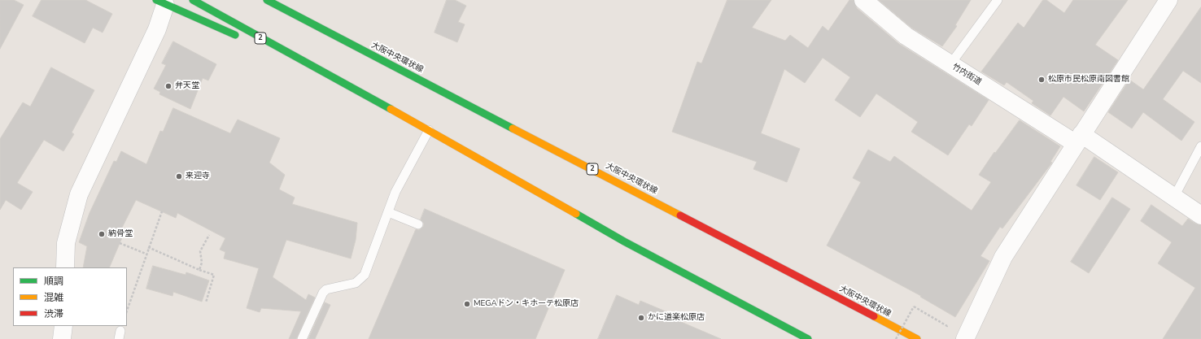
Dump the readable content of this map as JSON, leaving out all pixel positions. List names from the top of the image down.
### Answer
{
  "streets": {
    "main road": ["2", "大阪中央環状線"],
    "street": ["竹内街道"]
  },
  "places": [
    "松原市民松原南図書館",
    "弁天堂",
    "来迎寺",
    "納骨堂",
    "MEGAドン・キホーテ松原店",
    "かに道楽松原店"
  ],
  "legend": ["順調", "混雑", "渋滞"]
}
